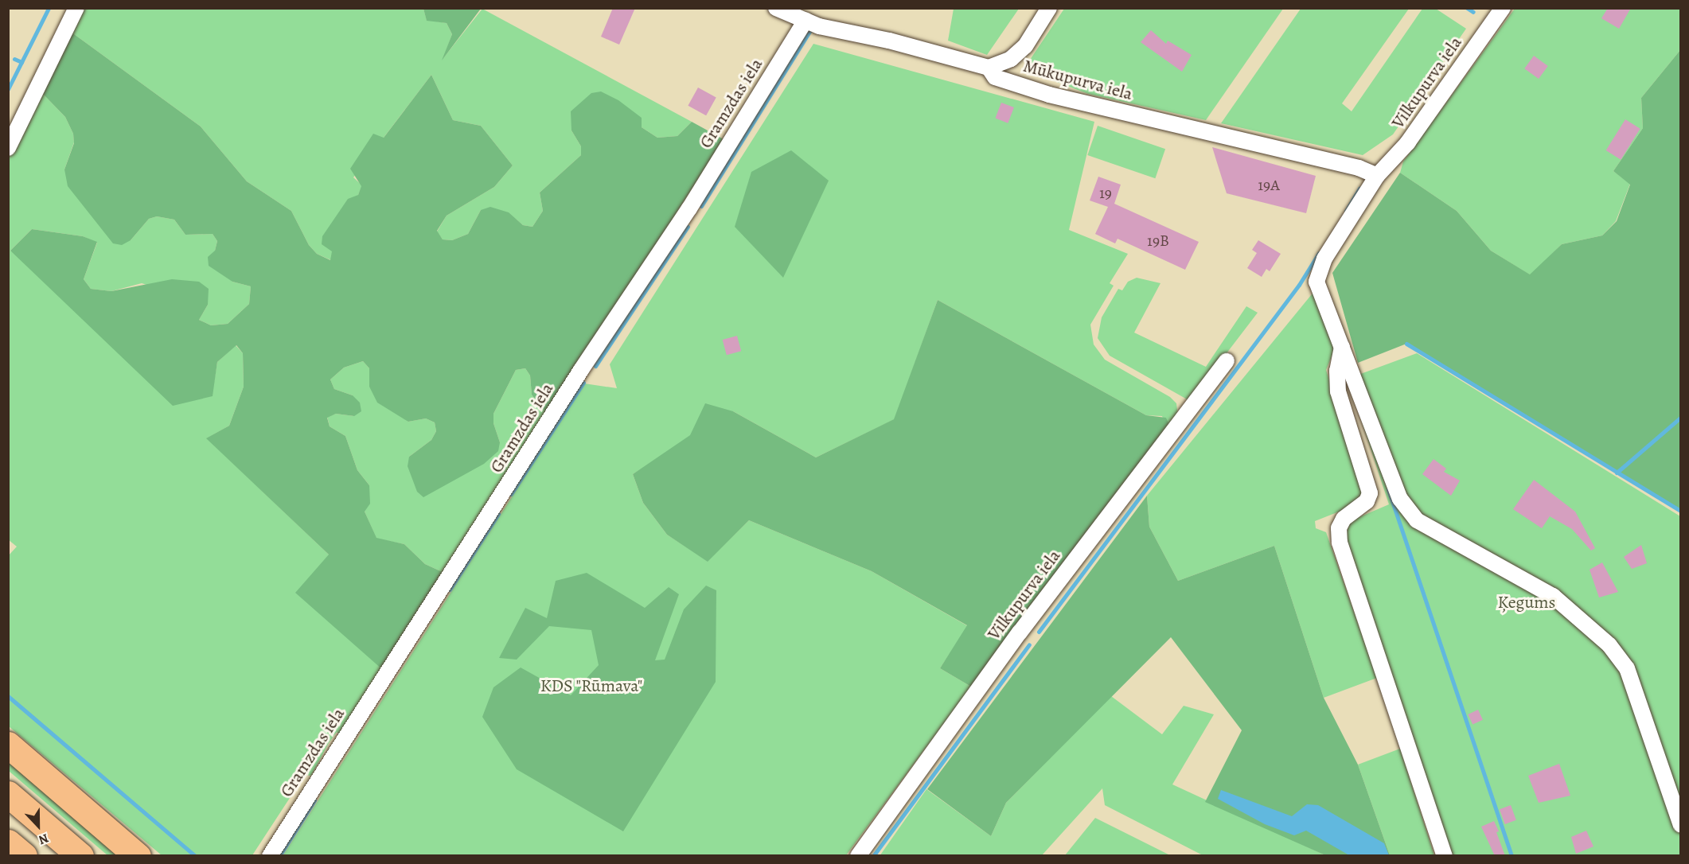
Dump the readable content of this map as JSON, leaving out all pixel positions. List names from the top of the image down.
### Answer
{
  "streets": {
    "street": ["Mūkupurva iela", "Vilkupurva iela", "Gramzdas iela"]
  },
  "crossings": [
    ["Mūkupurva iela", "Vilkupurva iela"],
    ["Mūkupurva iela", "Gramzdas iela"]
  ],
  "parks": ["Ķegums", "KDS \"Rūmava\""],
  "house_numbers": ["19A", "19", "19B"],
  "north": "bottom"
}
